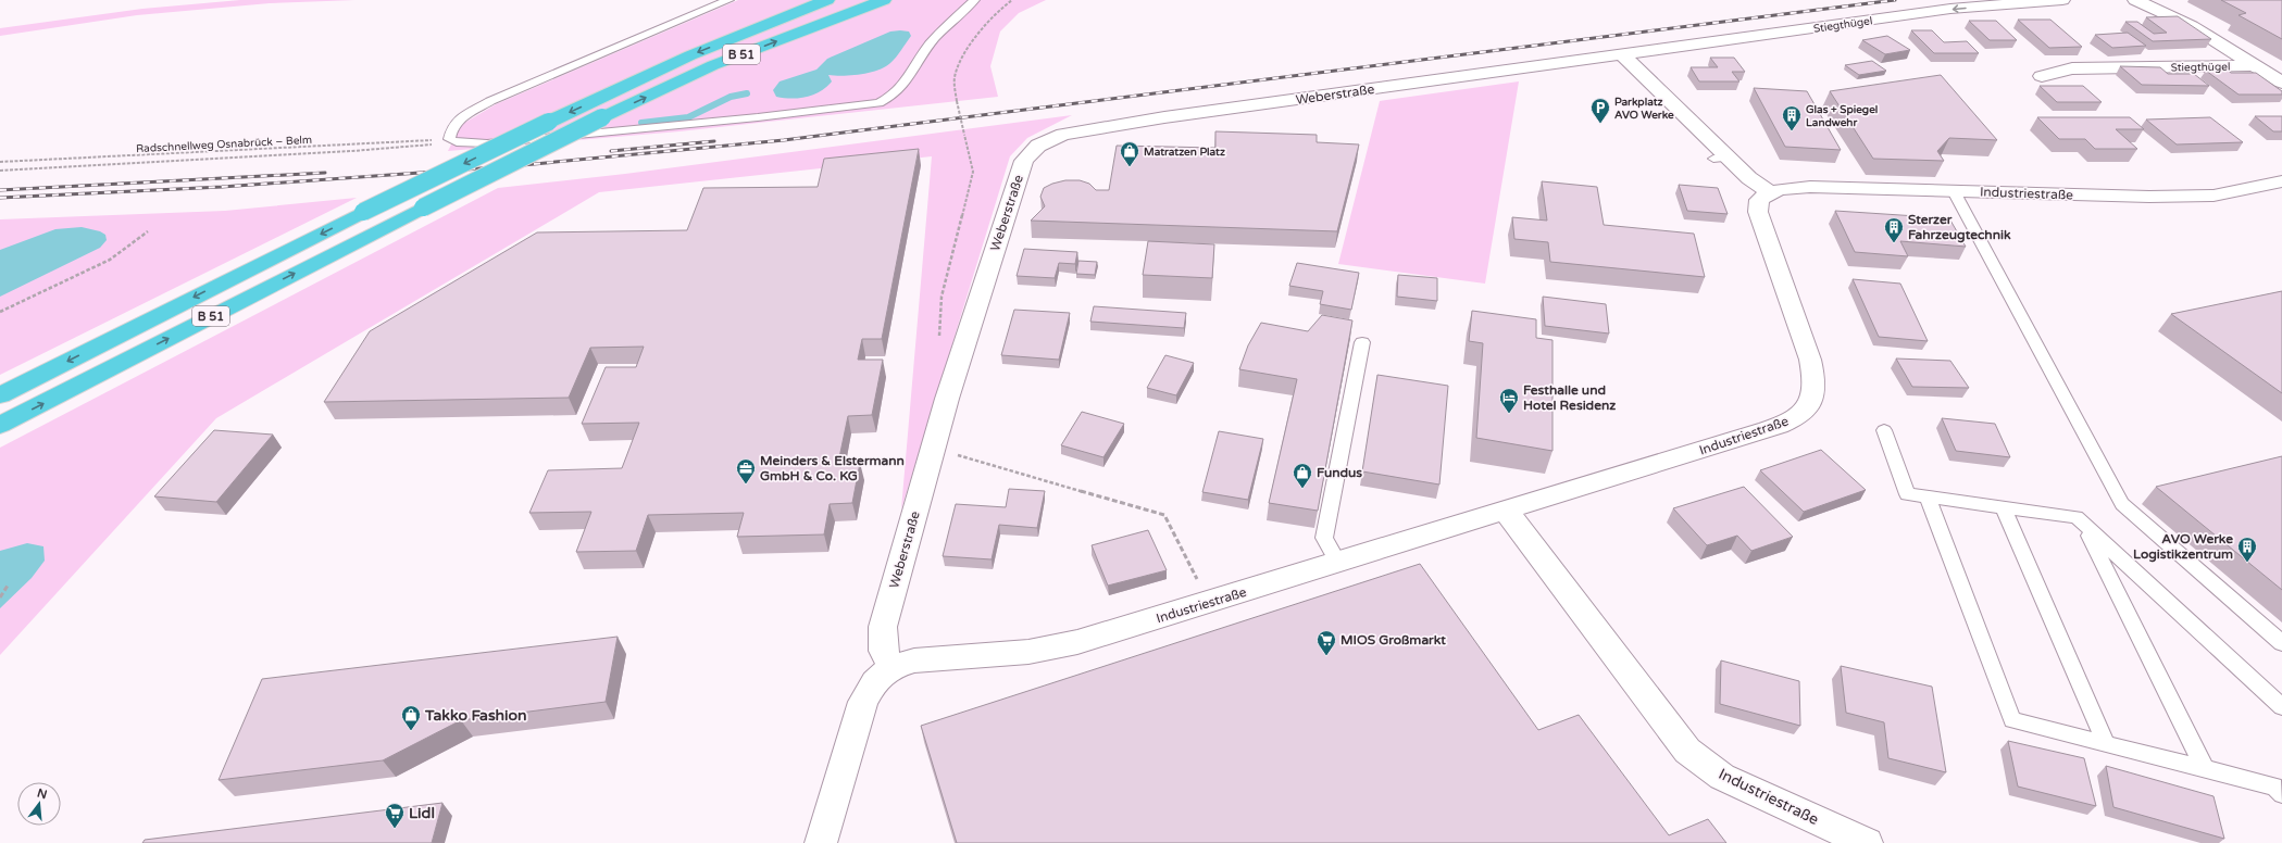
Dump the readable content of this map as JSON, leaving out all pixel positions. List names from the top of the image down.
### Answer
{
  "streets": {
    "highway": ["B 51"],
    "street": ["Stiegthügel", "Weberstraße", "Industriestraße"],
    "path": ["Radschnellweg Osnabrück – Belm"]
  },
  "crossings": [
    ["Stiegthügel", "Weberstraße"],
    ["Weberstraße", "Industriestraße"]
  ],
  "one_way": ["Stiegthügel"],
  "places": {
    "parking": ["Parkplatz AVO Werke"],
    "building": ["Glas + Spiegel Landwehr", "Sterzer Fahrzeugtechnik", "AVO Werke Logistikzentrum"],
    "shop": ["Matratzen Platz", "Fundus", "Takko Fashion"],
    "hotel": ["Festhalle und Hotel Residenz"],
    "office": ["Meinders & Elstermann GmbH & Co. KG"],
    "supermarket": ["MIOS Großmarkt", "Lidl"]
  },
  "north": "top"
}
